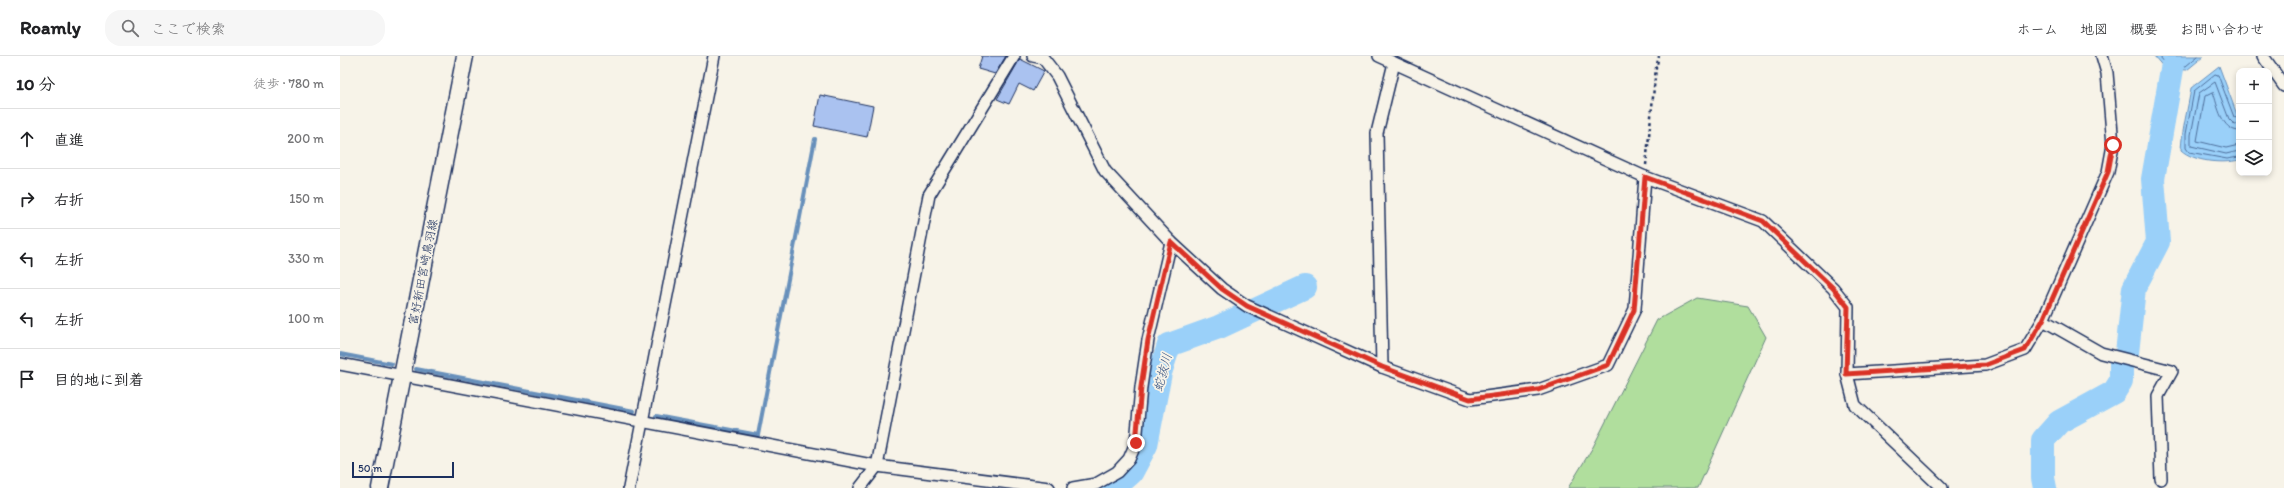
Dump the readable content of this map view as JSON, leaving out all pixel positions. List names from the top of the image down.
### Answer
{
  "streets": {
    "main road": ["富好新田宮崎鳥羽線"]
  },
  "water": ["蛇抜川"],
  "scale_bar": "50 m",
  "page": {
    "header": "Roamly",
    "search": "ここで検索",
    "nav": [
      "ホーム",
      "地図",
      "概要",
      "お問い合わせ"
    ],
    "heading": ["10 分", "徒歩 · 780 m"],
    "map_buttons": ["+", "−"],
    "list": [
      ["直進", "200 m"],
      ["右折", "150 m"],
      ["左折", "330 m"],
      ["左折", "100 m"],
      "目的地に到着"
    ],
    "scale": "50 m"
  }
}
